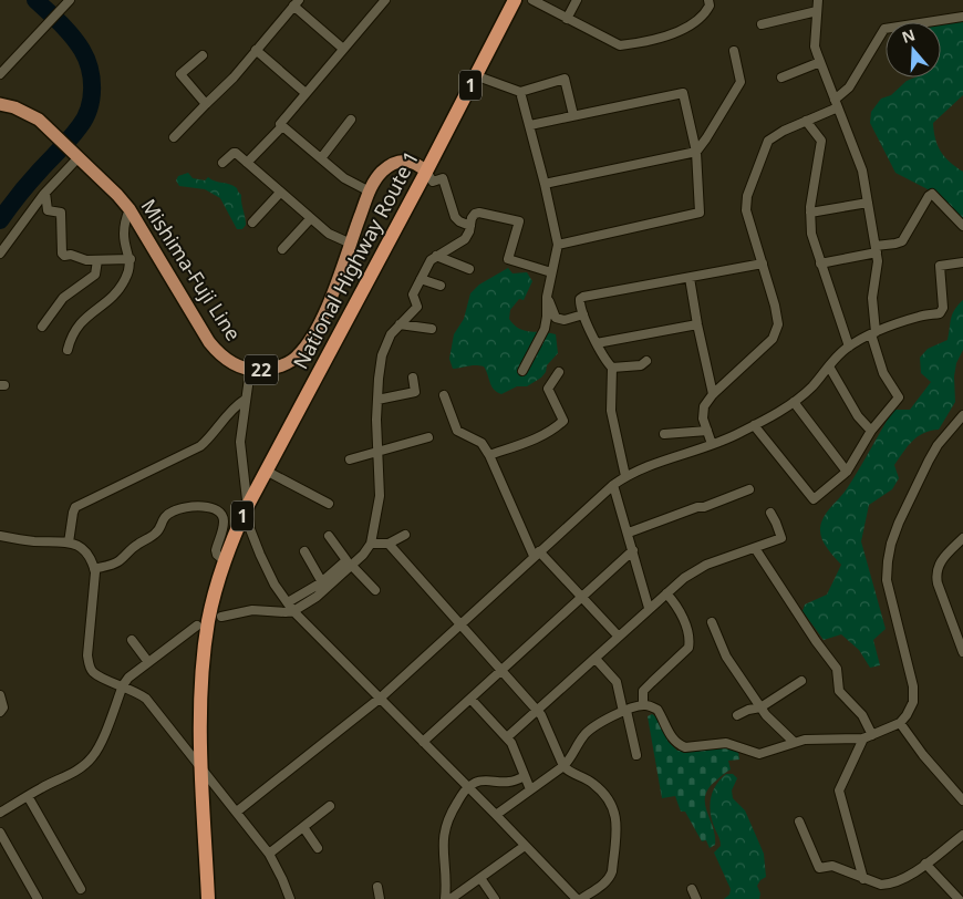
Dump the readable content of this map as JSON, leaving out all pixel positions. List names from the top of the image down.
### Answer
{
  "streets": {
    "highway": ["1", "National Highway Route 1"],
    "main road": ["Mishima-Fuji Line", "22"]
  },
  "crossings": [
    ["National Highway Route 1", "22"],
    ["Mishima-Fuji Line", "22"]
  ],
  "north": "top"
}
